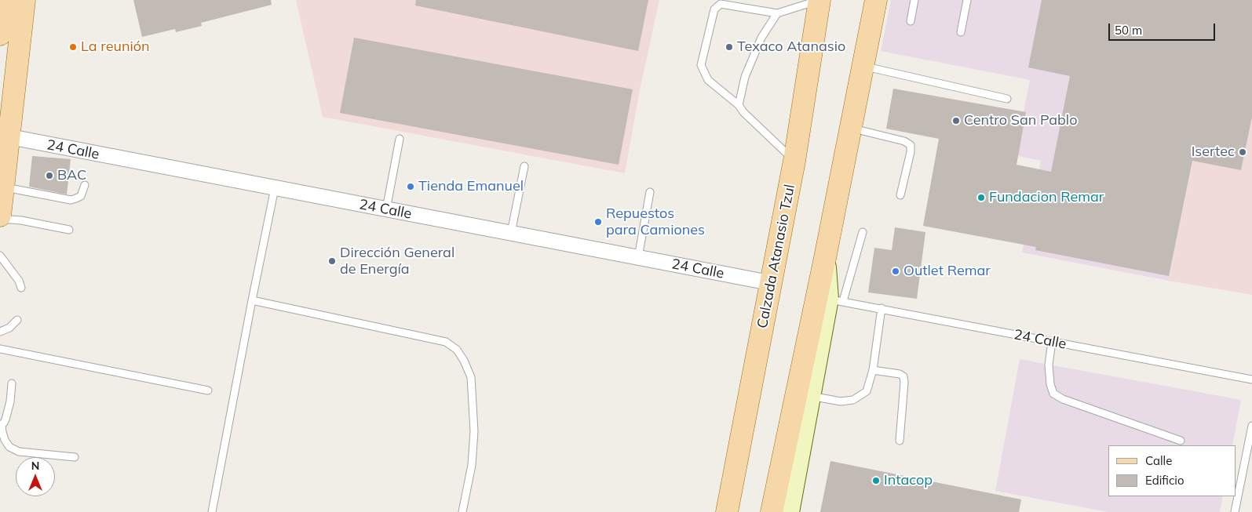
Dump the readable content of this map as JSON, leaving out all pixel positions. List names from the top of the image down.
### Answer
{
  "streets": {
    "main road": ["Calzada Atanasio Tzul"],
    "street": ["24 Calle"]
  },
  "crossings": [
    ["24 Calle", "Calzada Atanasio Tzul"]
  ],
  "places": [
    "La reunión",
    "Texaco Atanasio",
    "Centro San Pablo",
    "Isertec",
    "BAC",
    "Tienda Emanuel",
    "Fundacion Remar",
    "Repuestos para Camiones",
    "Dirección General de Energía",
    "Outlet Remar",
    "Intacop"
  ],
  "legend": ["Calle", "Edificio"],
  "scale_bar": "50 m",
  "north": "top"
}
